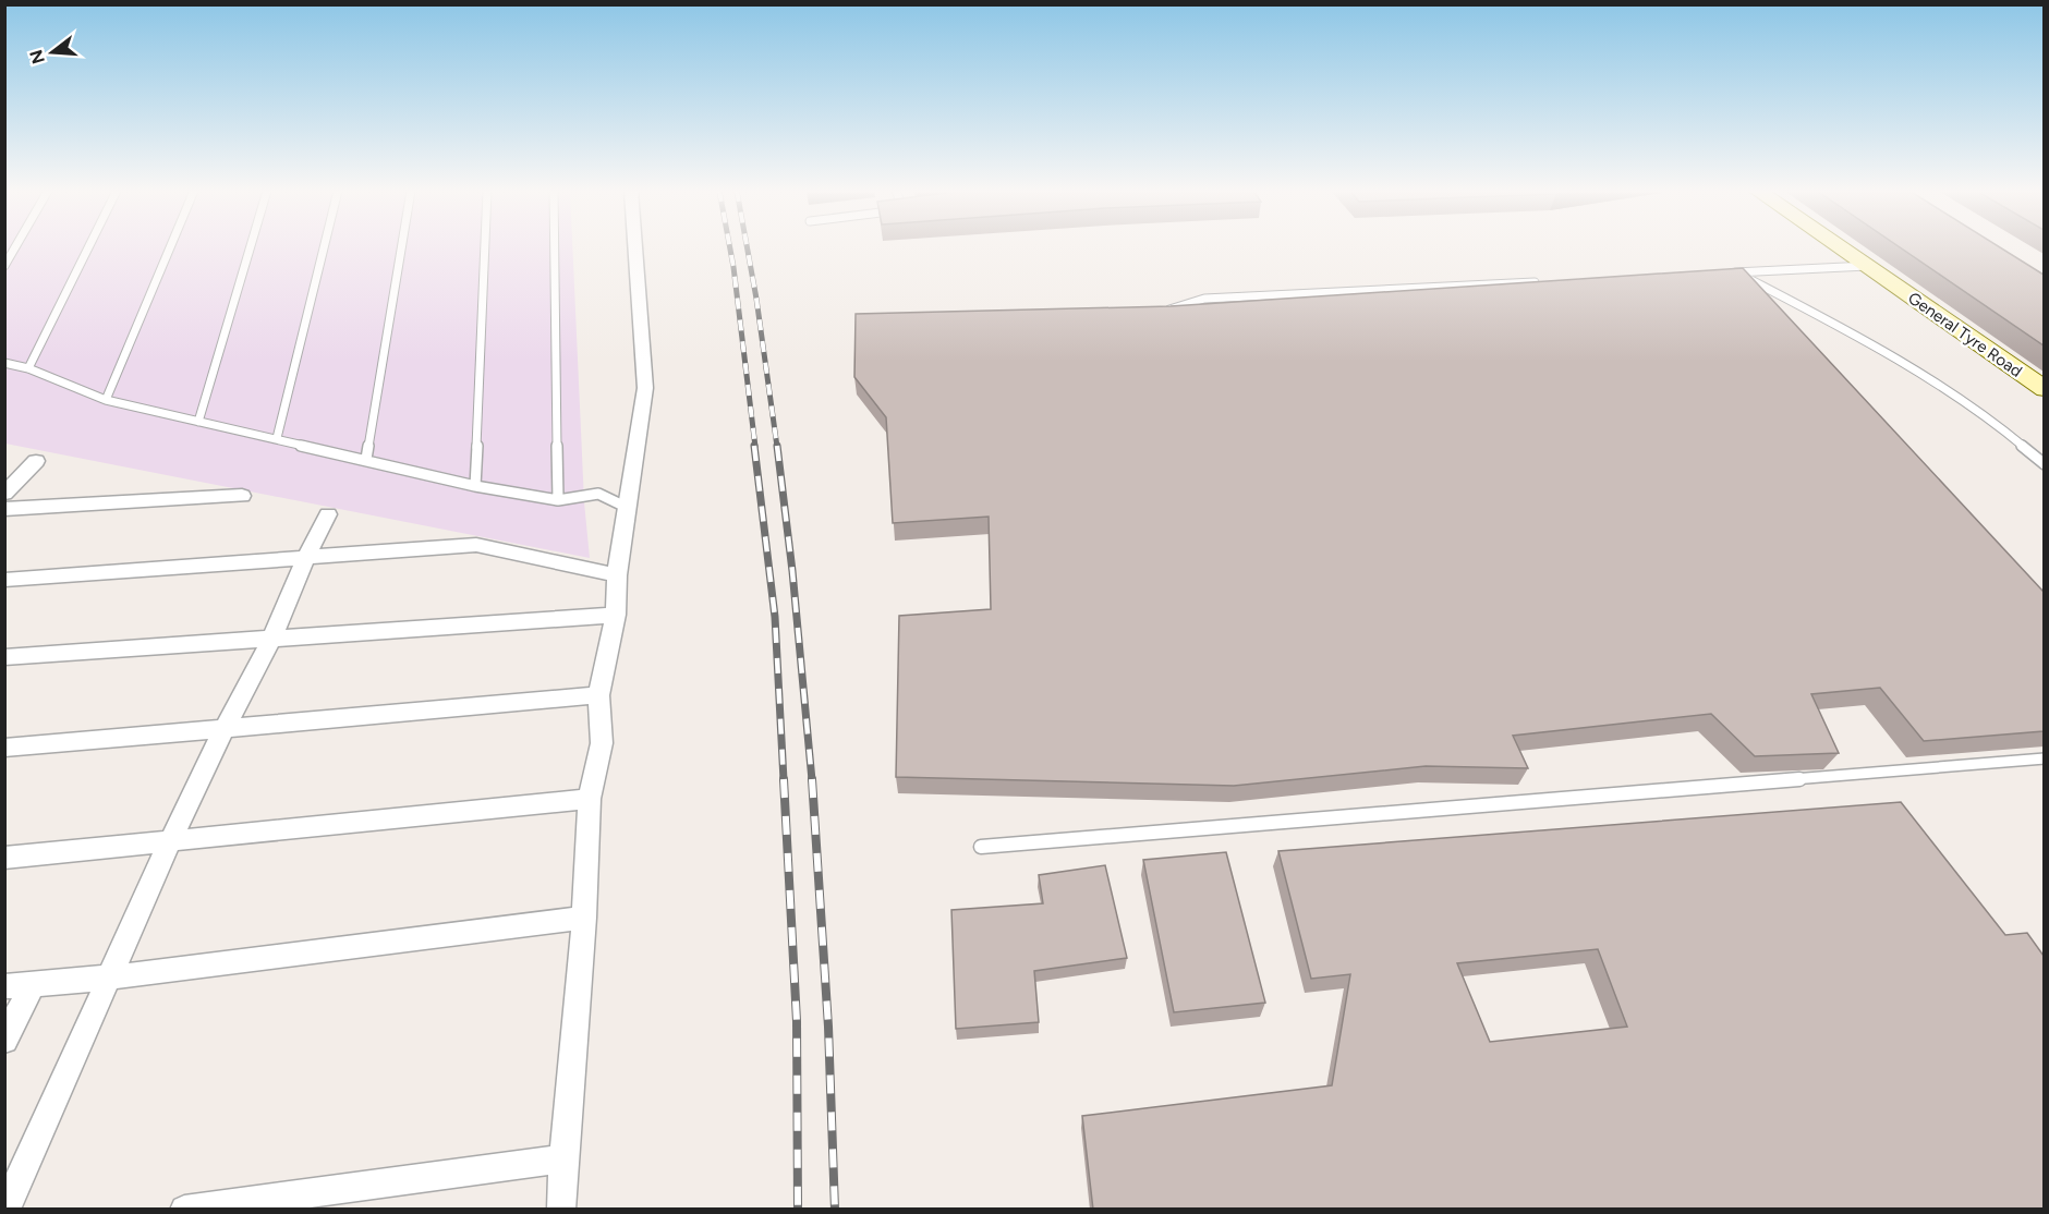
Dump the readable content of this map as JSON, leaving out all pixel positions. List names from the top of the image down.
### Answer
{
  "streets": {
    "street": ["General Tyre Road"]
  },
  "north": "left"
}
